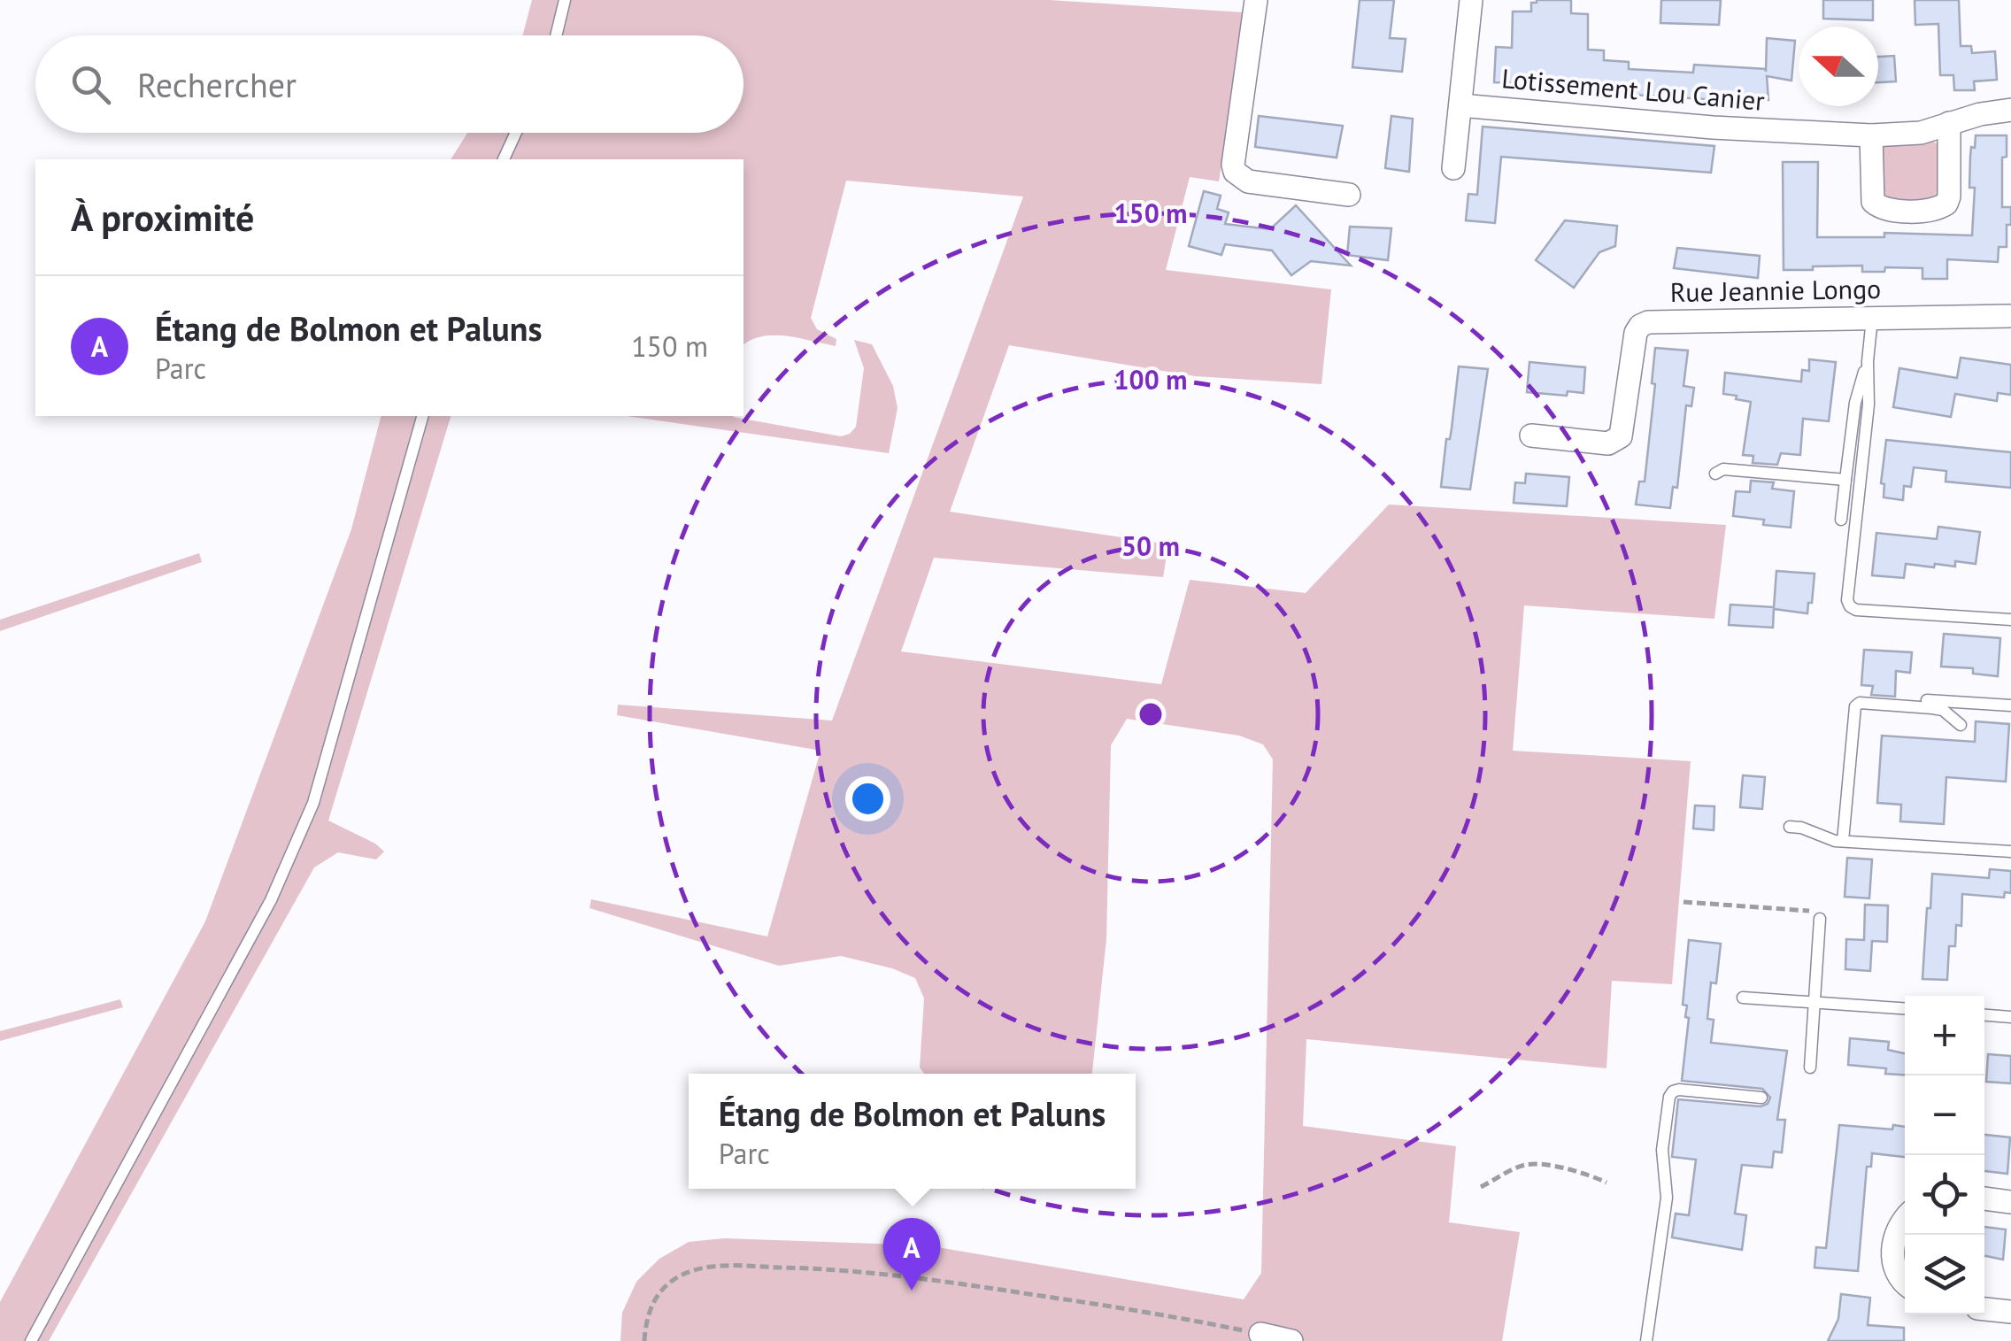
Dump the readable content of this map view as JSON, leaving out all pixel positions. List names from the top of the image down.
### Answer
{
  "streets": {
    "street": ["Lotissement Lou Canier", "Rue Jeannie Longo"]
  },
  "north": "left",
  "page": {
    "search": "Rechercher",
    "heading": "À proximité",
    "list": [
      {
        "mark": "A",
        "name": "Étang de Bolmon et Paluns",
        "note": "Parc",
        "value": "150 m"
      }
    ],
    "map_buttons": ["+", "−"],
    "popup": ["Étang de Bolmon et Paluns", "Parc"],
    "pins": "A"
  },
  "rings": ["150 m", "100 m", "50 m"]
}
